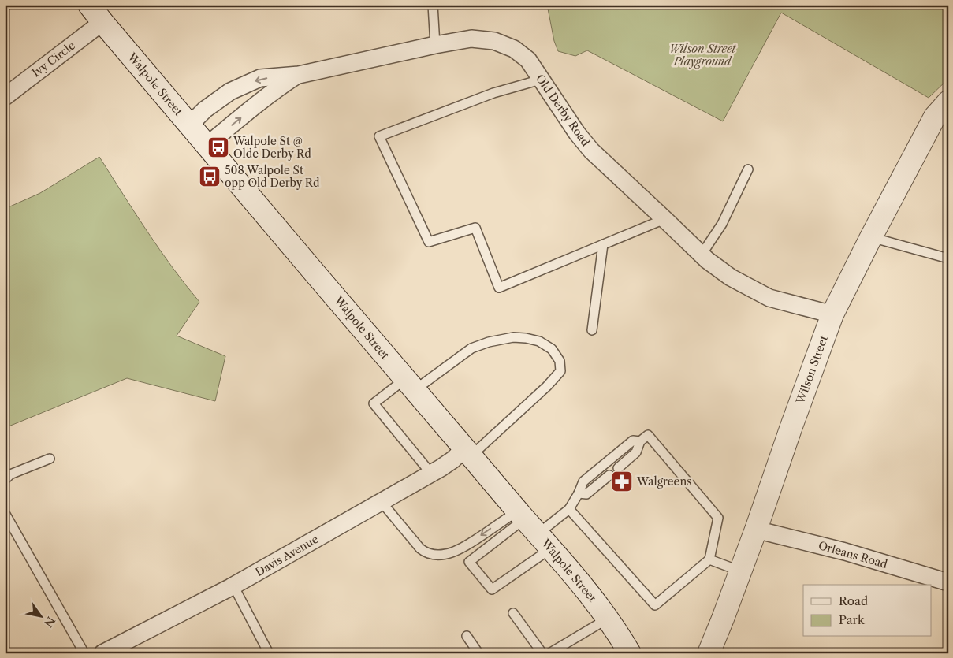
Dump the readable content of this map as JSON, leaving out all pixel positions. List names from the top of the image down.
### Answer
{
  "streets": {
    "main road": ["Walpole Street", "Wilson Street"],
    "street": [
      "Ivy Circle",
      "Old Derby Road",
      "Orleans Road",
      "Davis Avenue"
    ]
  },
  "crossings": [
    ["Ivy Circle", "Walpole Street"],
    ["Walpole Street", "Old Derby Road"],
    ["Walpole Street", "Davis Avenue"],
    ["Old Derby Road", "Wilson Street"],
    ["Wilson Street", "Orleans Road"]
  ],
  "parks": ["Wilson Street Playground"],
  "places": {
    "bus stop": ["Walpole St @ Olde Derby Rd", "508 Walpole St opp Old Derby Rd"],
    "pharmacy": ["Walgreens"]
  },
  "legend": ["Road", "Park"],
  "north": "bottom right"
}
